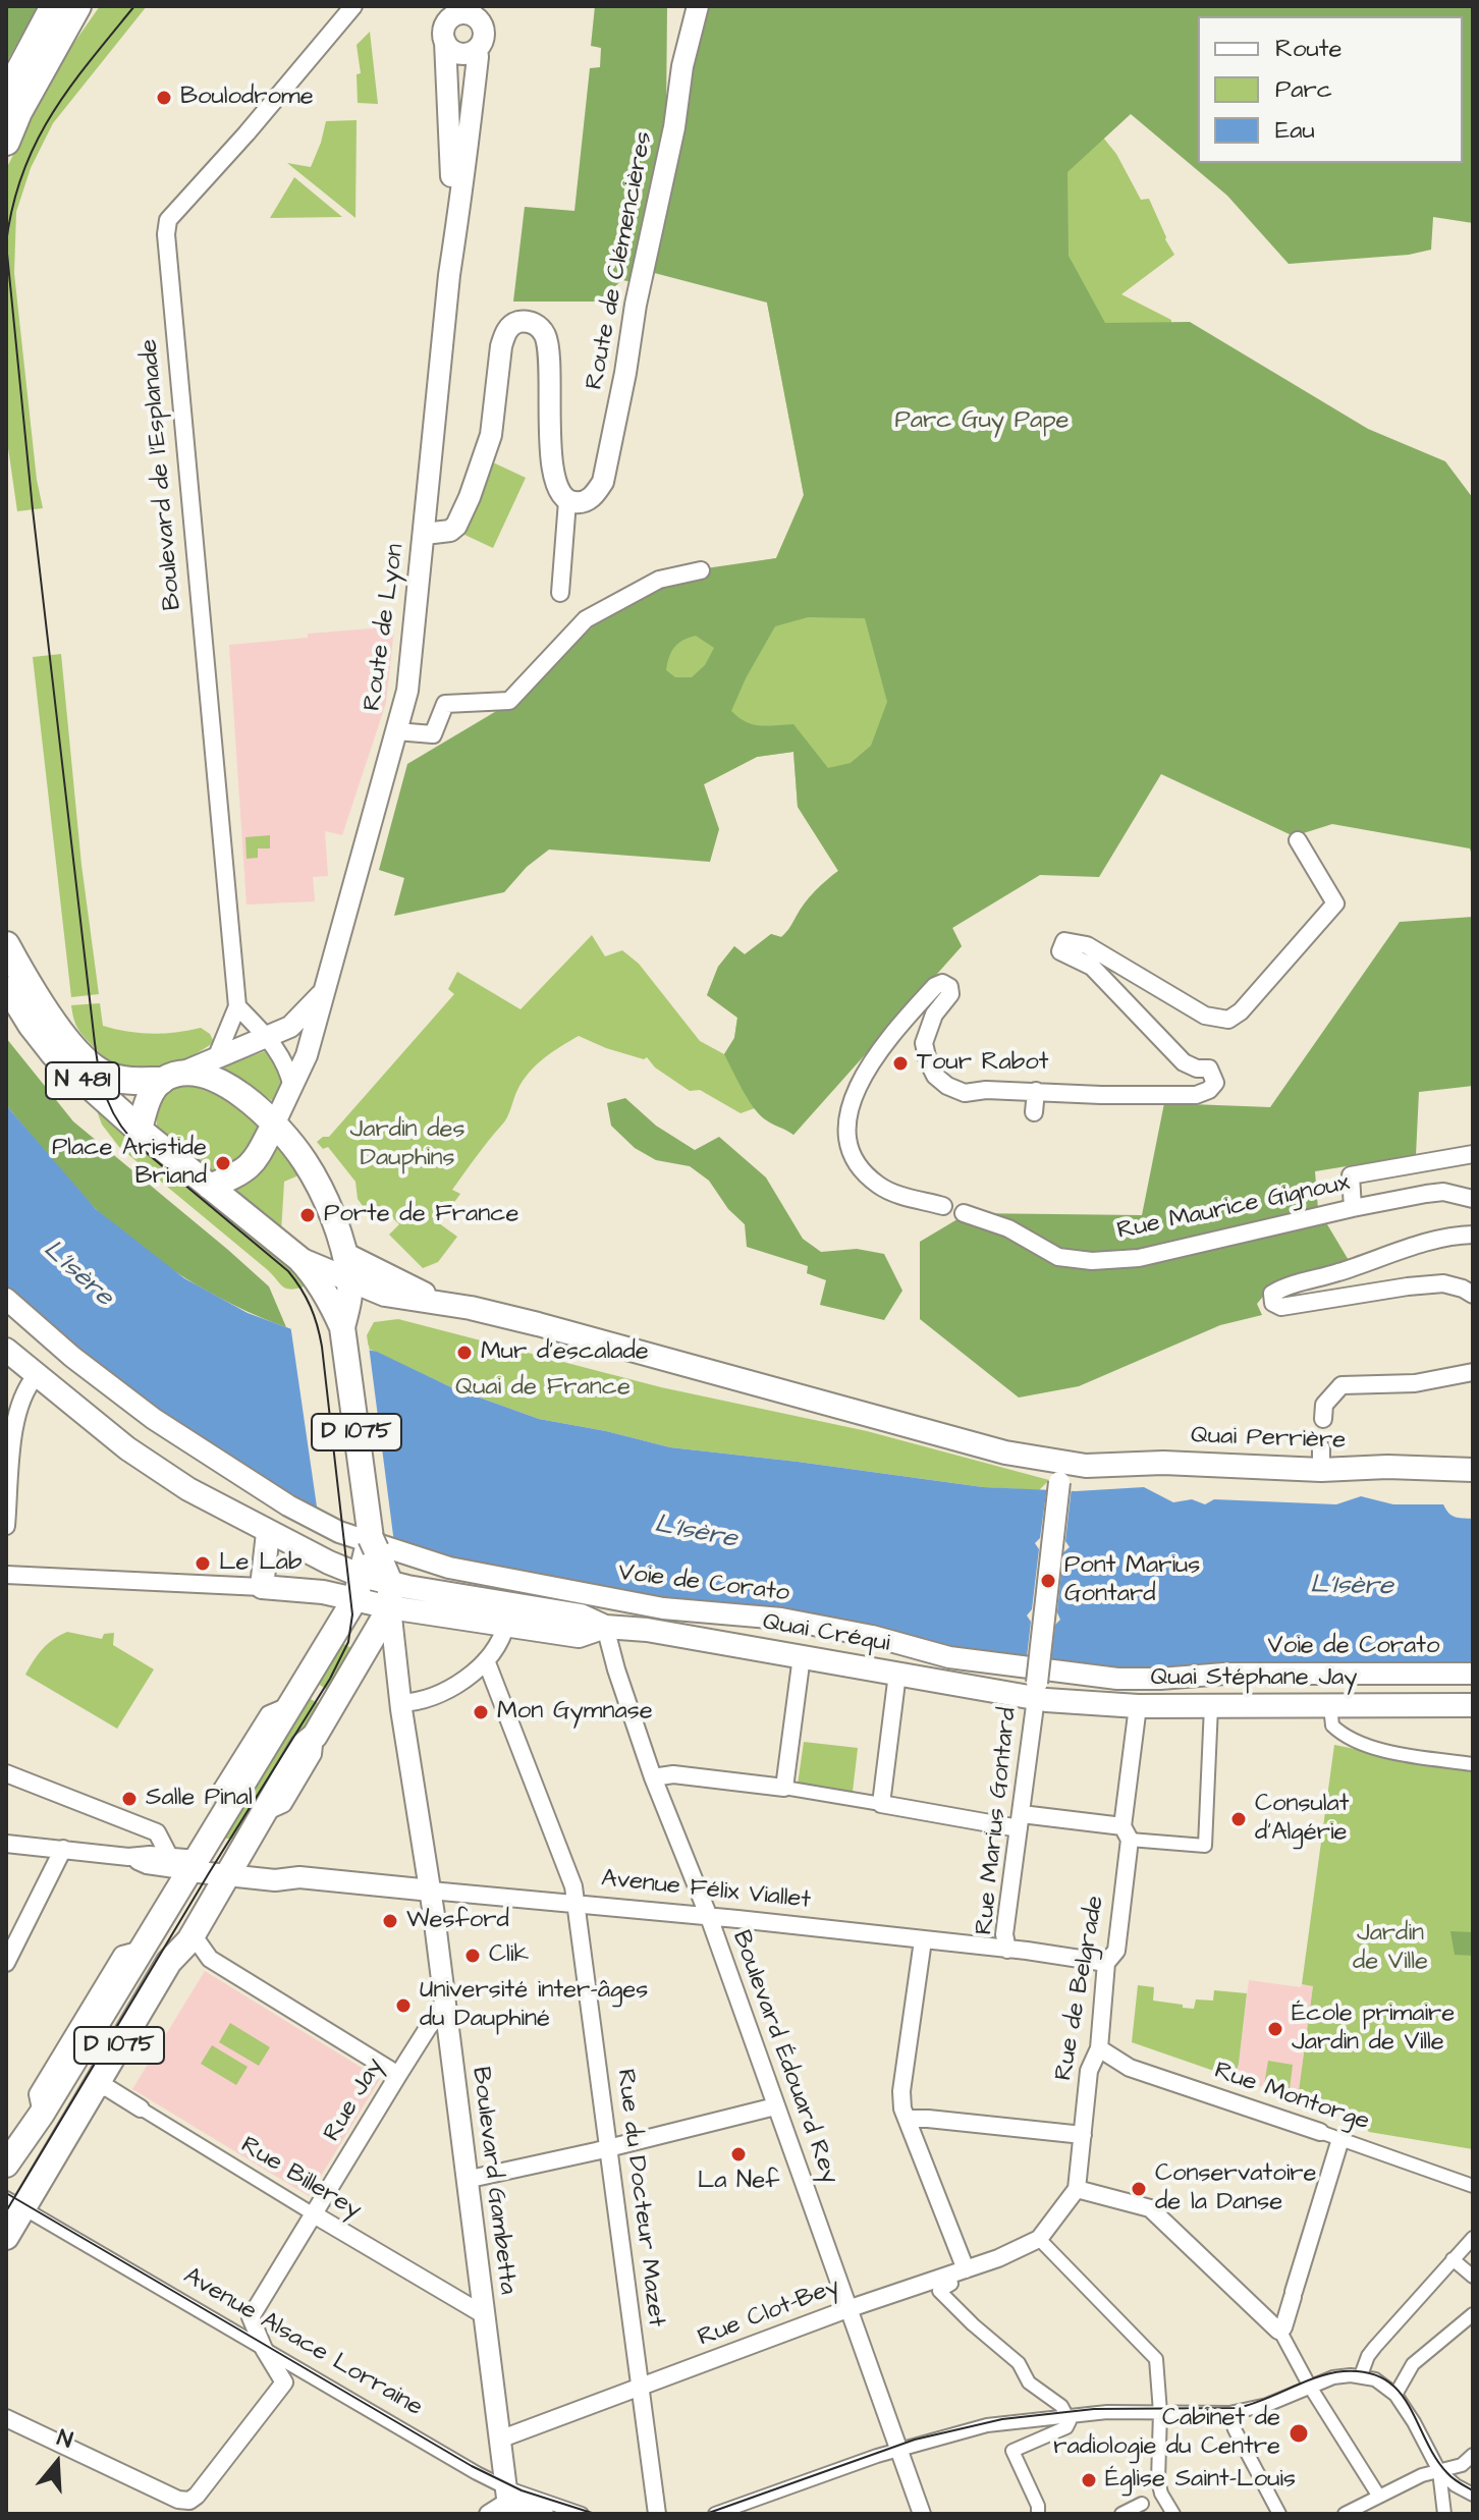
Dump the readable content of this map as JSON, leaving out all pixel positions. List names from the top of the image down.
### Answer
{
  "streets": {
    "highway": ["N 481"],
    "main road": [
      "D 1075",
      "Quai Perrière",
      "Quai Créqui",
      "Quai Stéphane Jay"
    ],
    "street": [
      "Route de Clémencières",
      "Boulevard de l'Esplanade",
      "Route de Lyon",
      "Rue Maurice Gignoux",
      "Voie de Corato",
      "Rue Marius Gontard",
      "Avenue Félix Viallet",
      "Rue de Belgrade",
      "Boulevard Édouard Rey",
      "Rue Montorge",
      "Rue Jay",
      "Rue Billerey",
      "Boulevard Gambetta",
      "Rue du Docteur Mazet",
      "Rue Clot-Bey",
      "Avenue Alsace Lorraine"
    ]
  },
  "crossings": [
    ["Route de Clémencières", "Route de Lyon"],
    ["N 481", "D 1075"],
    ["D 1075", "Quai Créqui"],
    ["D 1075", "Avenue Félix Viallet"],
    ["D 1075", "Rue Billerey"],
    ["D 1075", "Boulevard Gambetta"],
    ["D 1075", "Avenue Alsace Lorraine"],
    ["Quai Créqui", "Quai Stéphane Jay"],
    ["Quai Créqui", "Rue Marius Gontard"],
    ["Quai Créqui", "Boulevard Édouard Rey"],
    ["Quai Créqui", "Boulevard Gambetta"],
    ["Quai Stéphane Jay", "Rue Marius Gontard"],
    ["Quai Stéphane Jay", "Rue de Belgrade"],
    ["Rue Marius Gontard", "Avenue Félix Viallet"],
    ["Avenue Félix Viallet", "Rue de Belgrade"],
    ["Avenue Félix Viallet", "Boulevard Édouard Rey"],
    ["Avenue Félix Viallet", "Boulevard Gambetta"],
    ["Avenue Félix Viallet", "Rue du Docteur Mazet"],
    ["Rue de Belgrade", "Rue Montorge"],
    ["Boulevard Édouard Rey", "Rue Clot-Bey"],
    ["Rue Jay", "Rue Billerey"],
    ["Rue Jay", "Boulevard Gambetta"],
    ["Rue Jay", "Avenue Alsace Lorraine"],
    ["Rue Billerey", "Boulevard Gambetta"],
    ["Boulevard Gambetta", "Rue Clot-Bey"],
    ["Boulevard Gambetta", "Avenue Alsace Lorraine"],
    ["Rue du Docteur Mazet", "Rue Clot-Bey"]
  ],
  "water": ["L'Isère"],
  "parks": [
    "Parc Guy Pape",
    "Jardin des Dauphins",
    "Quai de France",
    "Jardin de Ville"
  ],
  "places": [
    "Boulodrome",
    "Tour Rabot",
    "Place Aristide Briand",
    "Porte de France",
    "Mur d'escalade",
    "Le Lab",
    "Pont Marius Gontard",
    "Mon Gymnase",
    "Salle Pinal",
    "Consulat d'Algérie",
    "Wesford",
    "Clik",
    "Université inter-âges du Dauphiné",
    "École primaire Jardin de Ville",
    "La Nef",
    "Conservatoire de la Danse",
    "Cabinet de radiologie du Centre",
    "Église Saint-Louis"
  ],
  "legend": ["Route", "Parc", "Eau"],
  "north": "top"
}
